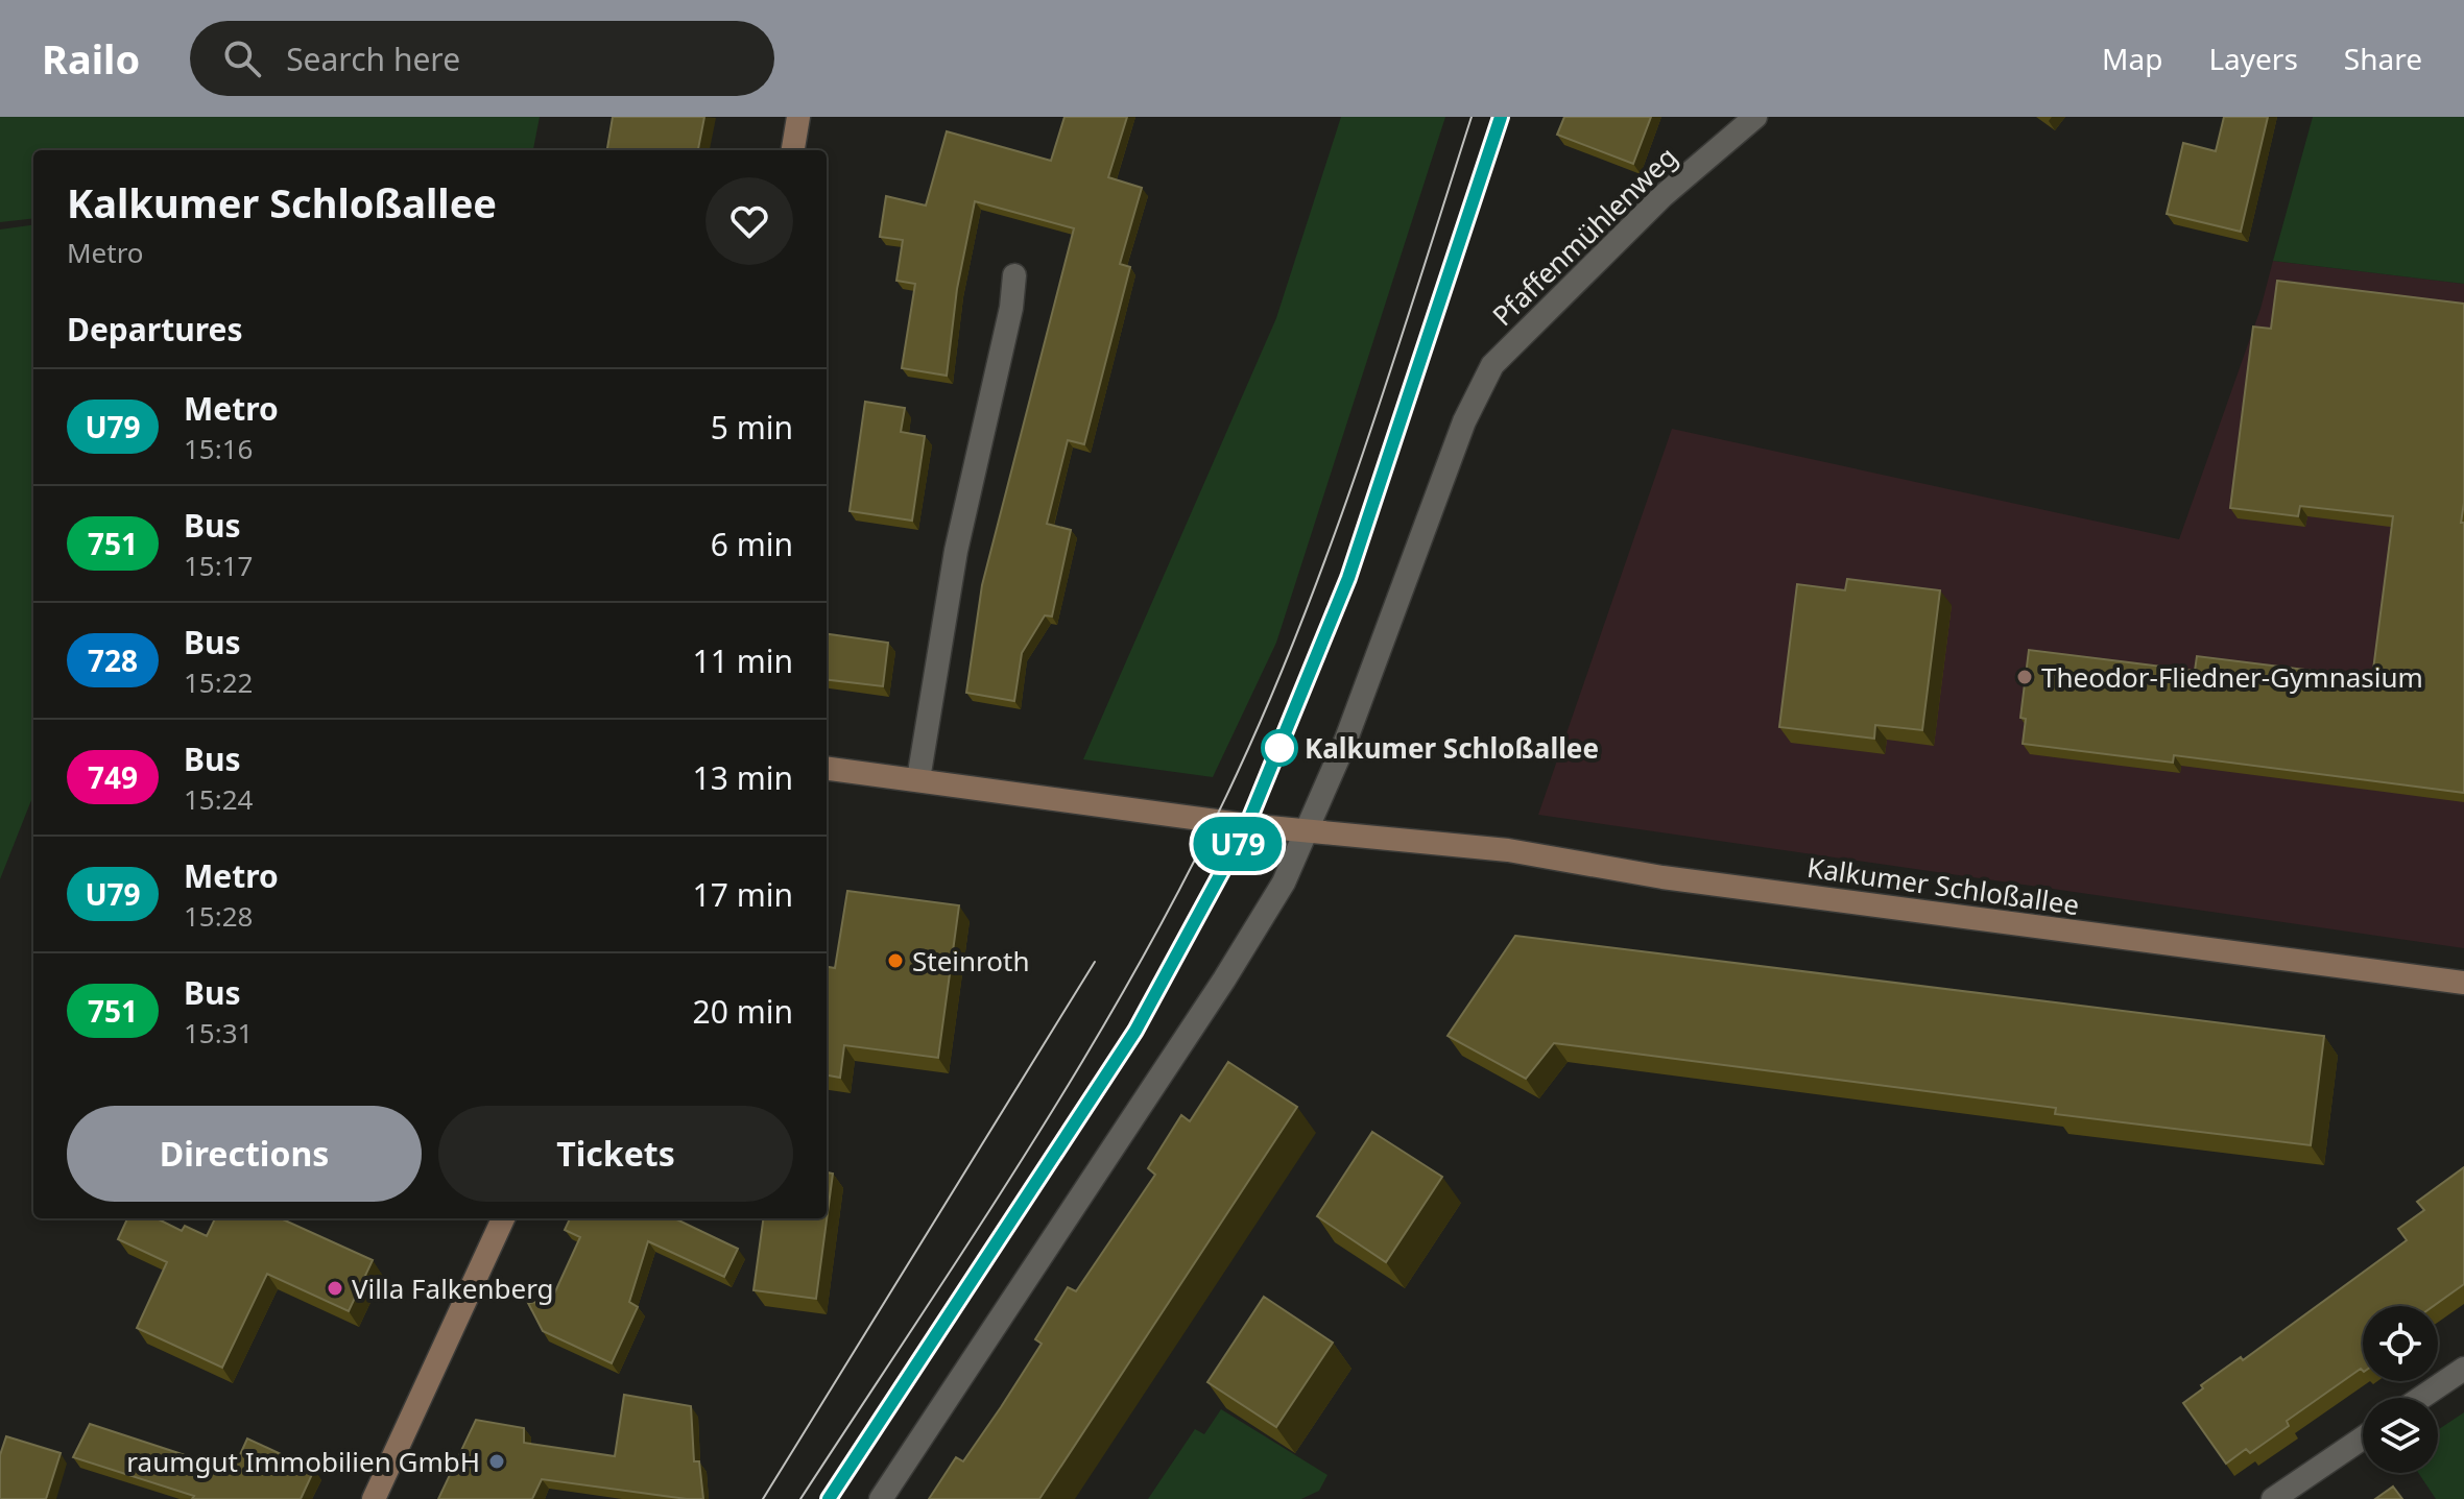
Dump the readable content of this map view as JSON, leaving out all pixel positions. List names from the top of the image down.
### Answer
{
  "streets": {
    "main road": ["Kalkumer Schloßallee"],
    "street": ["Pfaffenmühlenweg"]
  },
  "crossings": [
    ["Pfaffenmühlenweg", "Kalkumer Schloßallee"]
  ],
  "places": [
    "Theodor-Fliedner-Gymnasium",
    "Kalkumer Schloßallee",
    "Steinroth",
    "Villa Falkenberg",
    "raumgut Immobilien GmbH"
  ],
  "lines": ["metro line U79"],
  "page": {
    "header": "Railo",
    "search": "Search here",
    "nav": ["Map", "Layers", "Share"],
    "on_map": "U79",
    "heading": [
      ["Kalkumer Schloßallee", "Metro"],
      "Departures"
    ],
    "list": [
      {
        "mark": "U79",
        "name": "Metro",
        "note": "15:16",
        "value": "5 min"
      },
      {
        "mark": "751",
        "name": "Bus",
        "note": "15:17",
        "value": "6 min"
      },
      {
        "mark": "728",
        "name": "Bus",
        "note": "15:22",
        "value": "11 min"
      },
      {
        "mark": "749",
        "name": "Bus",
        "note": "15:24",
        "value": "13 min"
      },
      {
        "mark": "U79",
        "name": "Metro",
        "note": "15:28",
        "value": "17 min"
      },
      {
        "mark": "751",
        "name": "Bus",
        "note": "15:31",
        "value": "20 min"
      }
    ],
    "buttons": ["Directions", "Tickets"]
  }
}
